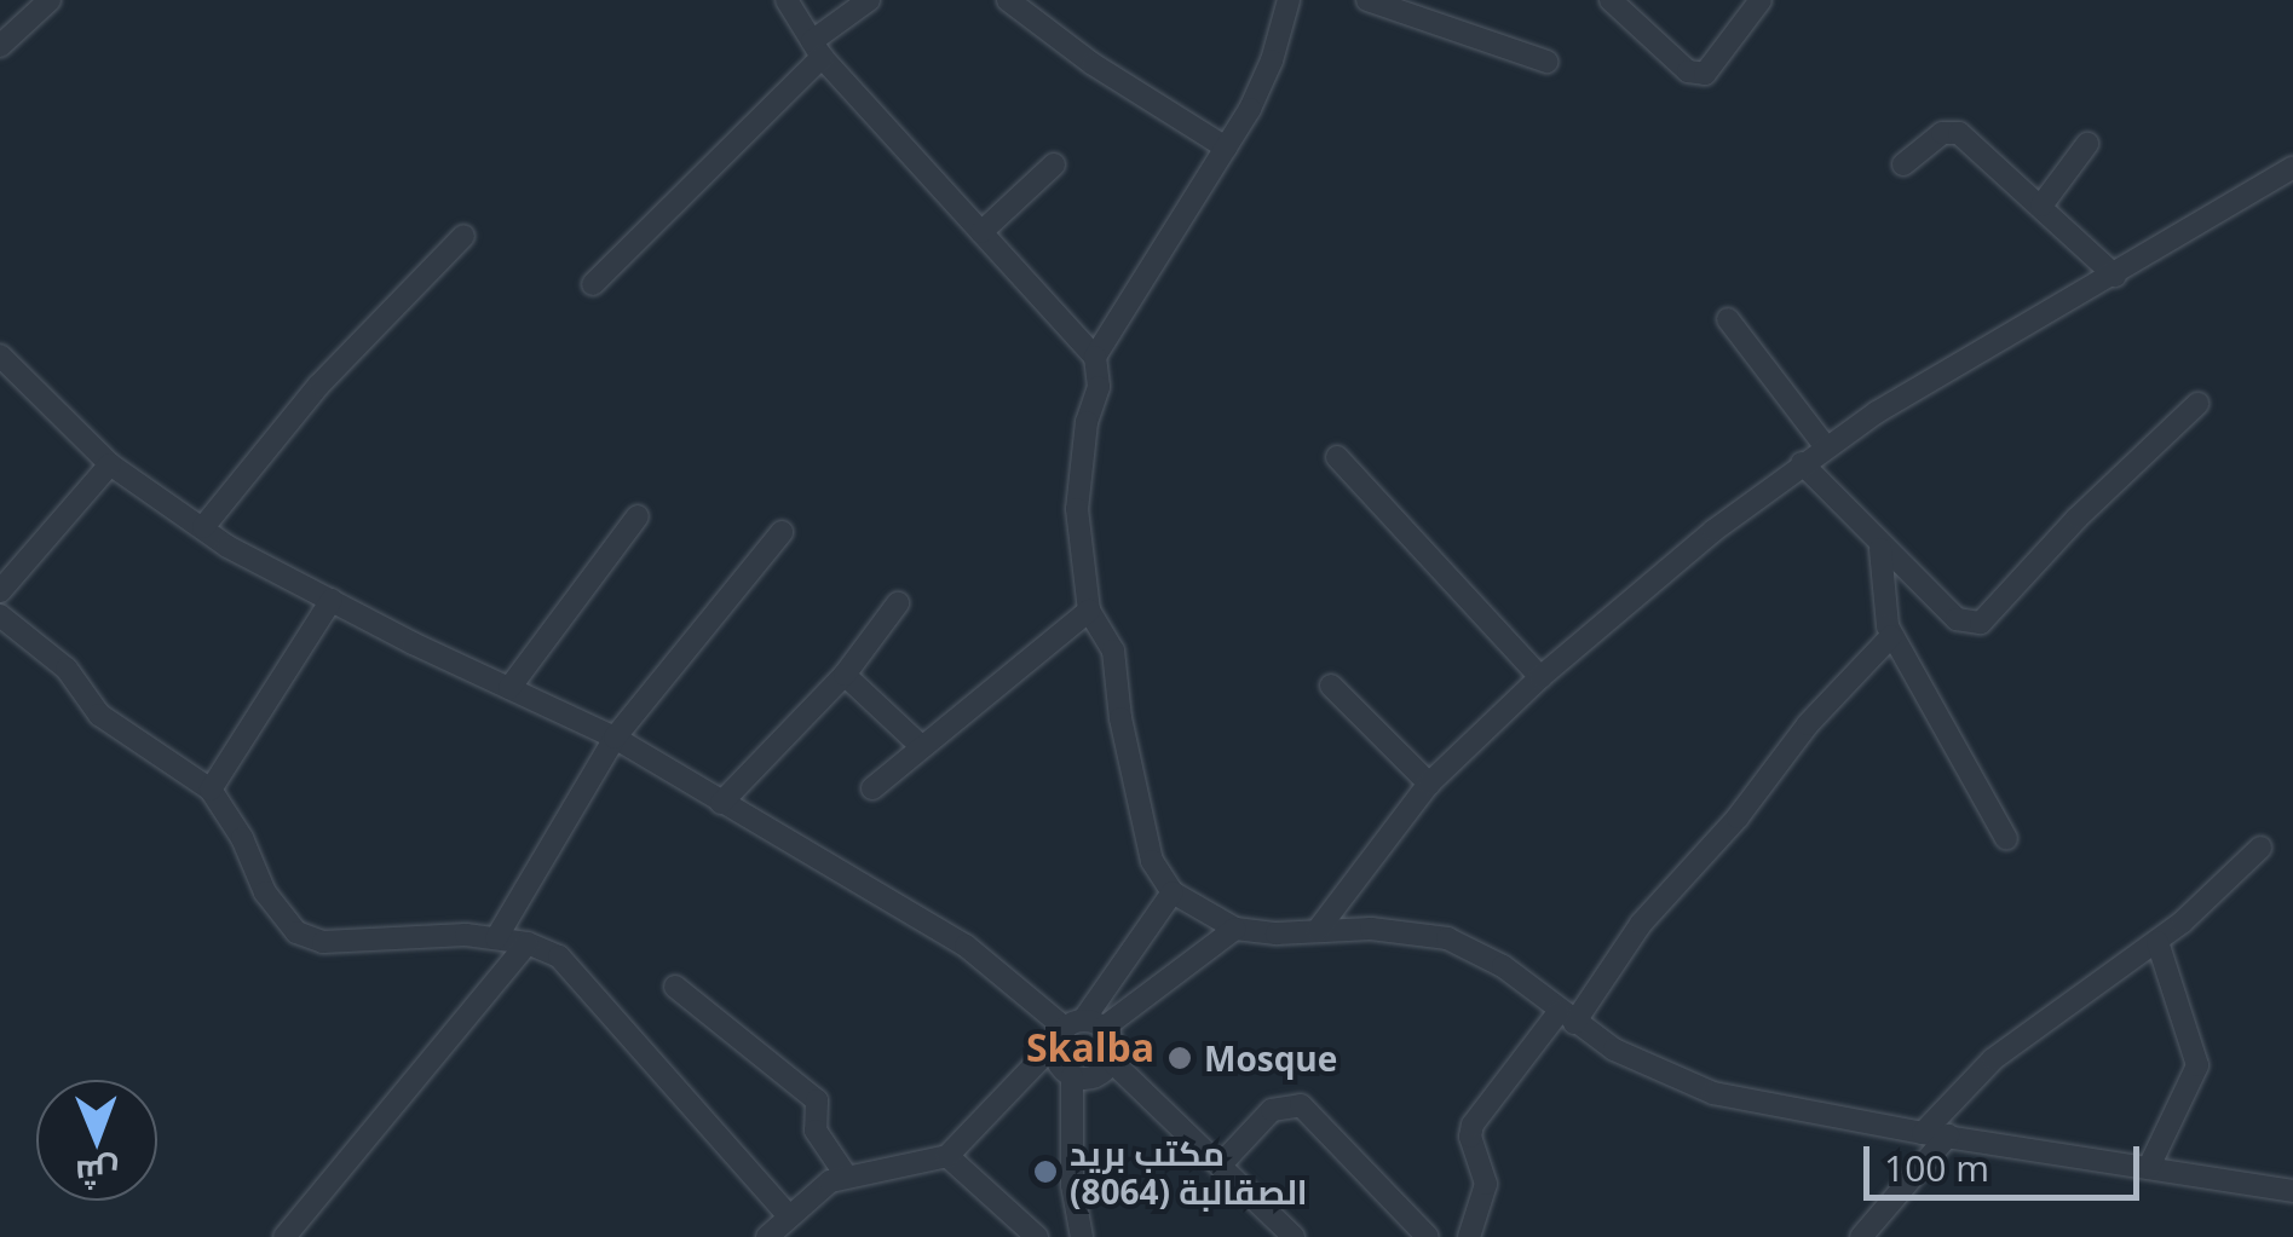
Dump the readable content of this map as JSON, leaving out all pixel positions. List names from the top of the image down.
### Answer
{
  "districts": ["Skalba"],
  "places": ["Mosque", "مكتب بريد الصقالبة (8064)"],
  "scale_bar": "100 m",
  "north": "bottom"
}
